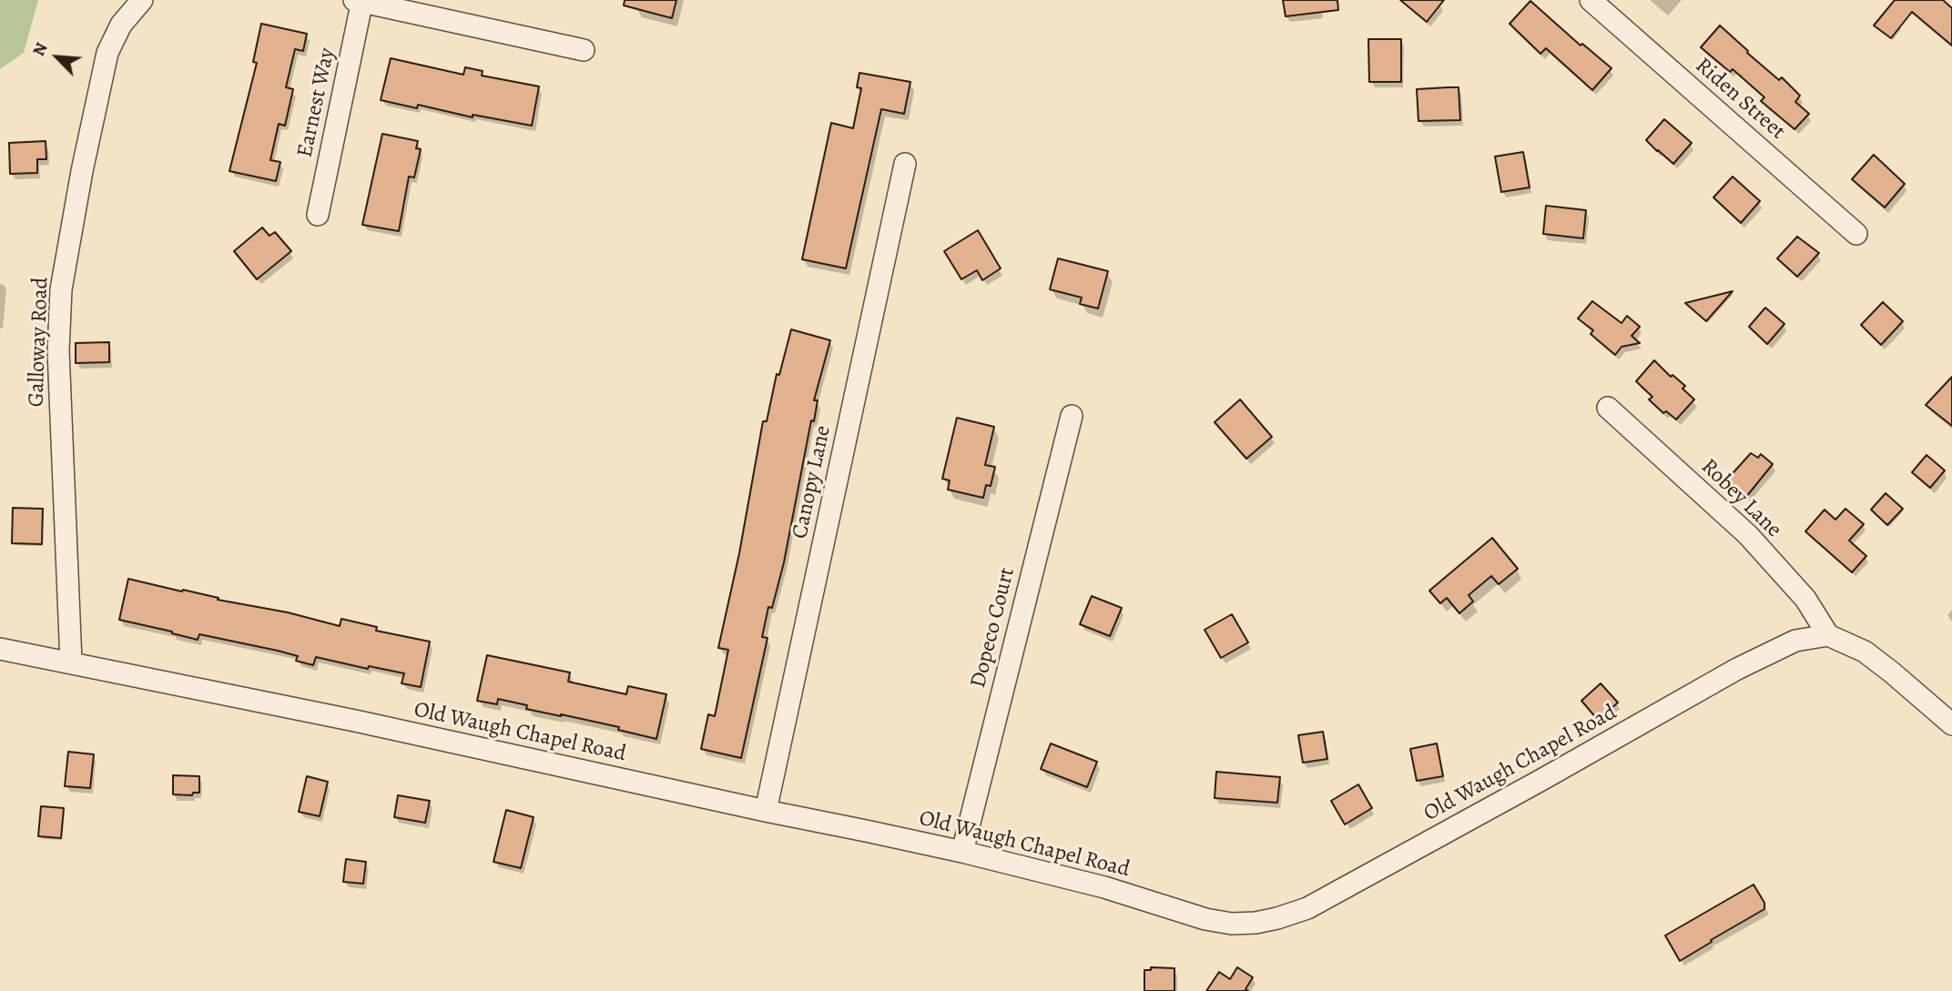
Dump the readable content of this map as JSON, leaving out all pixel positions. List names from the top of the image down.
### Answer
{
  "streets": {
    "street": [
      "Riden Street",
      "Earnest Way",
      "Galloway Road",
      "Canopy Lane",
      "Robey Lane",
      "Dopeco Court",
      "Old Waugh Chapel Road"
    ]
  },
  "crossings": [
    ["Galloway Road", "Old Waugh Chapel Road"],
    ["Canopy Lane", "Old Waugh Chapel Road"],
    ["Robey Lane", "Old Waugh Chapel Road"],
    ["Dopeco Court", "Old Waugh Chapel Road"]
  ],
  "north": "top left"
}
